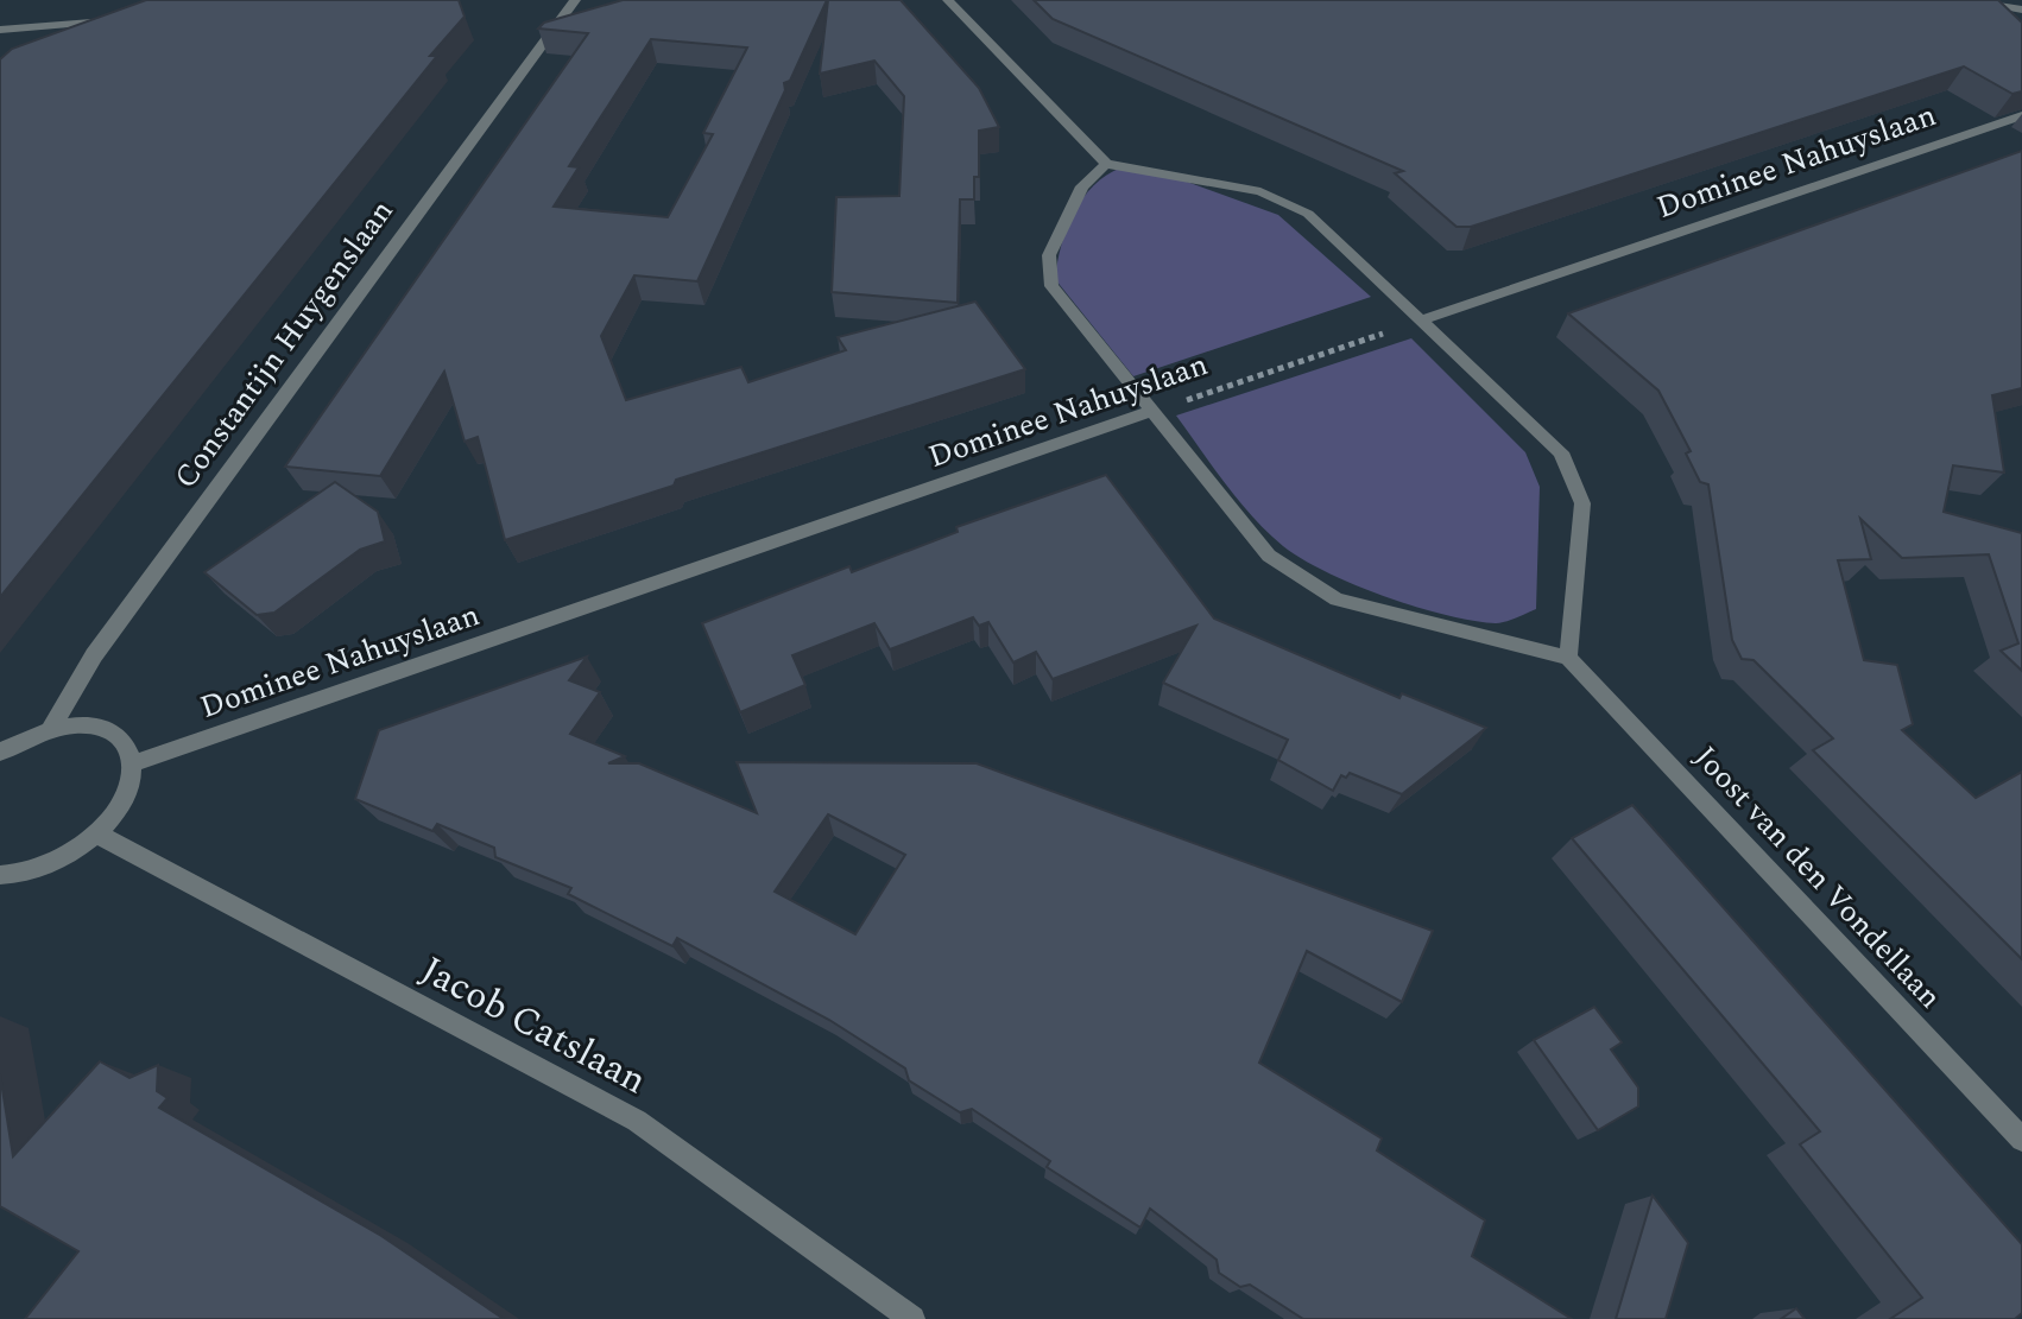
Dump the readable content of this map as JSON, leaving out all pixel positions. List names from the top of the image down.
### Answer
{
  "streets": {
    "street": [
      "Dominee Nahuyslaan",
      "Constantijn Huygenslaan",
      "Joost van den Vondellaan",
      "Jacob Catslaan"
    ]
  }
}
